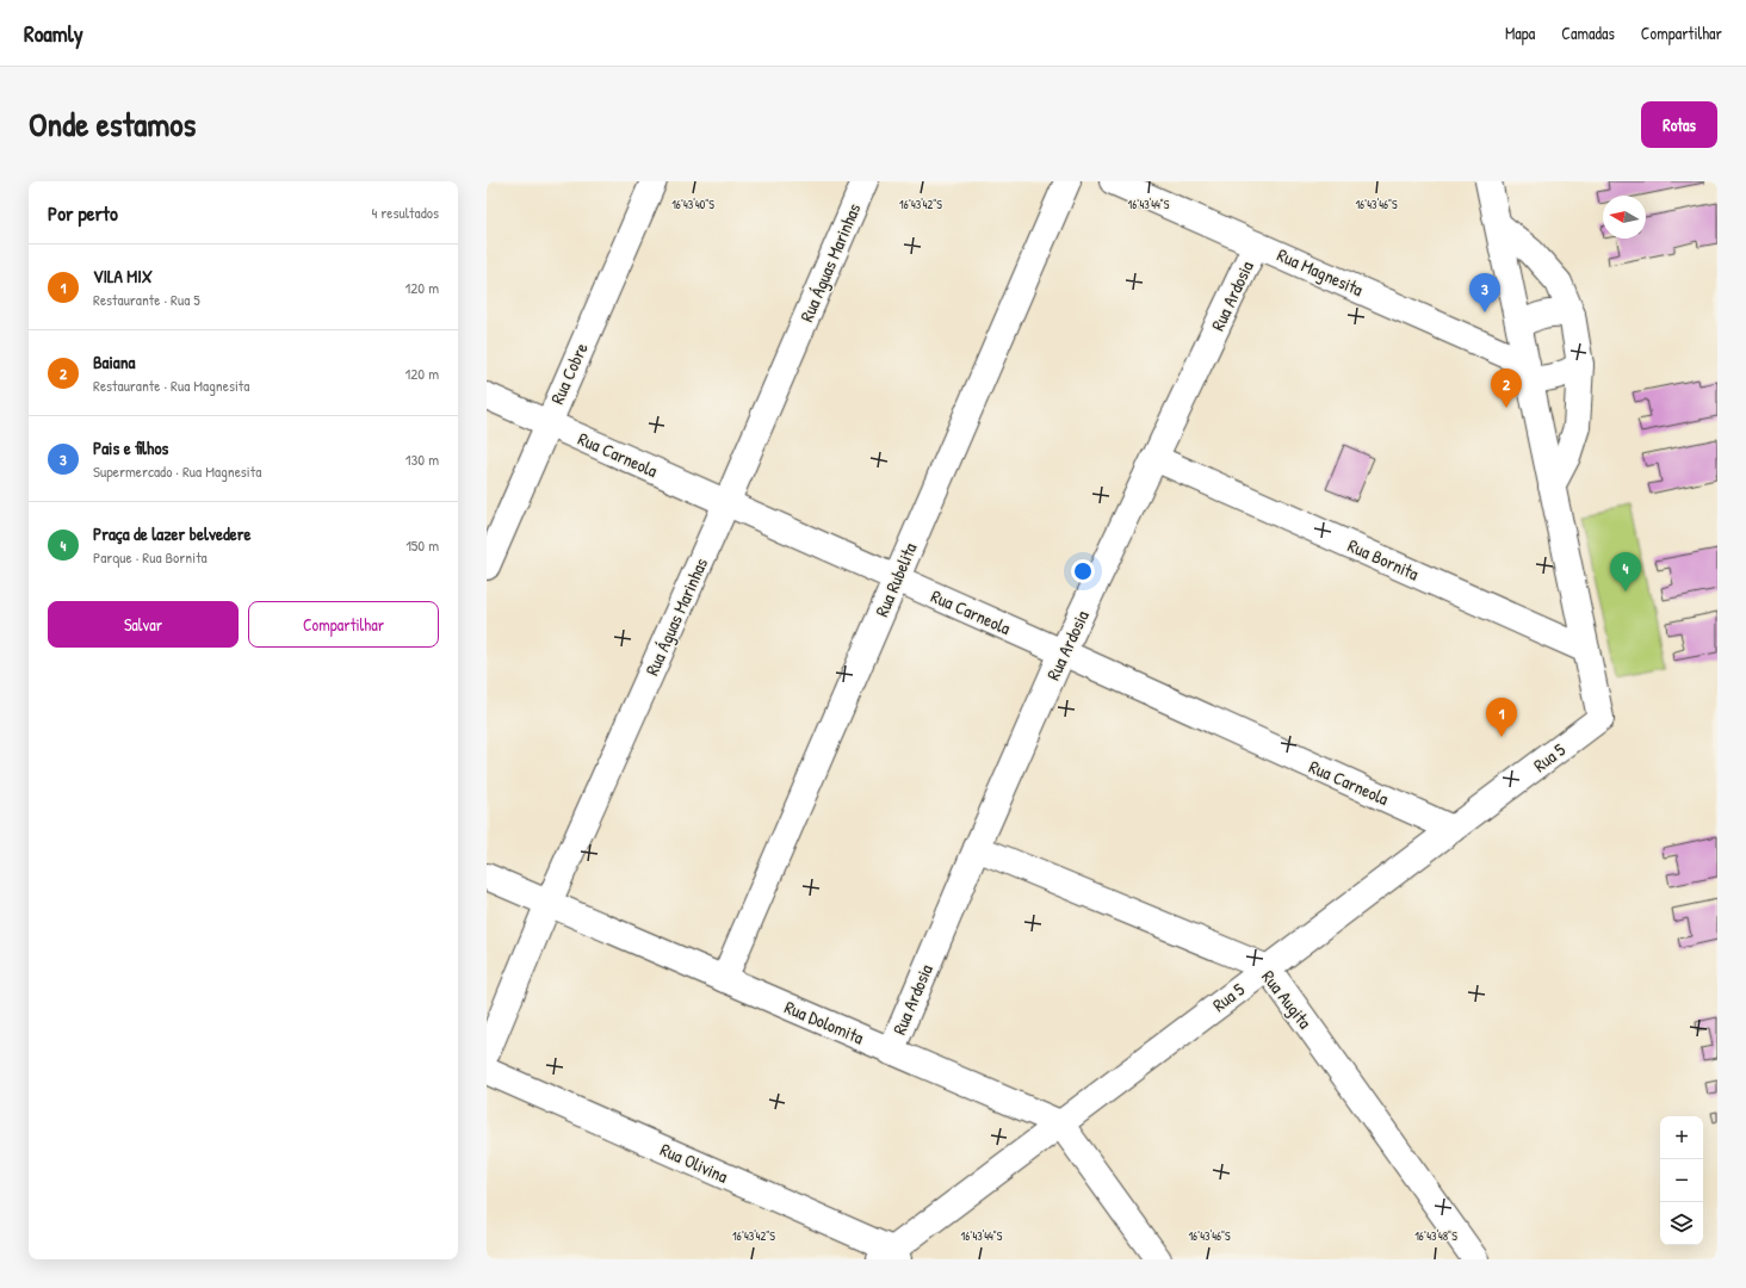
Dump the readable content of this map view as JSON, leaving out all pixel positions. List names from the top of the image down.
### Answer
{
  "streets": {
    "street": [
      "Rua Águas Marinhas",
      "Rua Magnesita",
      "Rua Ardosia",
      "Rua Cobre",
      "Rua Carneola",
      "Rua Bornita",
      "Rua Rubelita",
      "Rua 5",
      "Rua Augita",
      "Rua Dolomita",
      "Rua Olivina"
    ]
  },
  "crossings": [
    ["Rua Águas Marinhas", "Rua Carneola"],
    ["Rua Águas Marinhas", "Rua Dolomita"],
    ["Rua Magnesita", "Rua Ardosia"],
    ["Rua Ardosia", "Rua Carneola"],
    ["Rua Ardosia", "Rua Bornita"],
    ["Rua Ardosia", "Rua Augita"],
    ["Rua Ardosia", "Rua Dolomita"],
    ["Rua Cobre", "Rua Carneola"],
    ["Rua Carneola", "Rua Rubelita"],
    ["Rua Carneola", "Rua 5"],
    ["Rua Bornita", "Rua 5"],
    ["Rua Rubelita", "Rua Dolomita"],
    ["Rua 5", "Rua Augita"],
    ["Rua 5", "Rua Dolomita"],
    ["Rua 5", "Rua Olivina"]
  ],
  "north": "left",
  "page": {
    "header": "Roamly",
    "nav": ["Mapa", "Camadas", "Compartilhar"],
    "title": "Onde estamos",
    "buttons": [
      "Rotas",
      ["Salvar", "Compartilhar"]
    ],
    "heading": ["Por perto", "4 resultados"],
    "list": [
      {
        "mark": "1",
        "name": "VILA MIX",
        "note": "Restaurante · Rua 5",
        "value": "120 m"
      },
      {
        "mark": "2",
        "name": "Baiana",
        "note": "Restaurante · Rua Magnesita",
        "value": "120 m"
      },
      {
        "mark": "3",
        "name": "Pais e filhos",
        "note": "Supermercado · Rua Magnesita",
        "value": "130 m"
      },
      {
        "mark": "4",
        "name": "Praça de lazer belvedere",
        "note": "Parque · Rua Bornita",
        "value": "150 m"
      }
    ],
    "pins": [
      "3",
      "2",
      "4",
      "1"
    ],
    "map_buttons": ["+", "−"]
  },
  "coordinates": [
    "16°43'40\"S",
    "16°43'42\"S",
    "16°43'44\"S",
    "16°43'46\"S",
    "16°43'48\"S"
  ]
}
